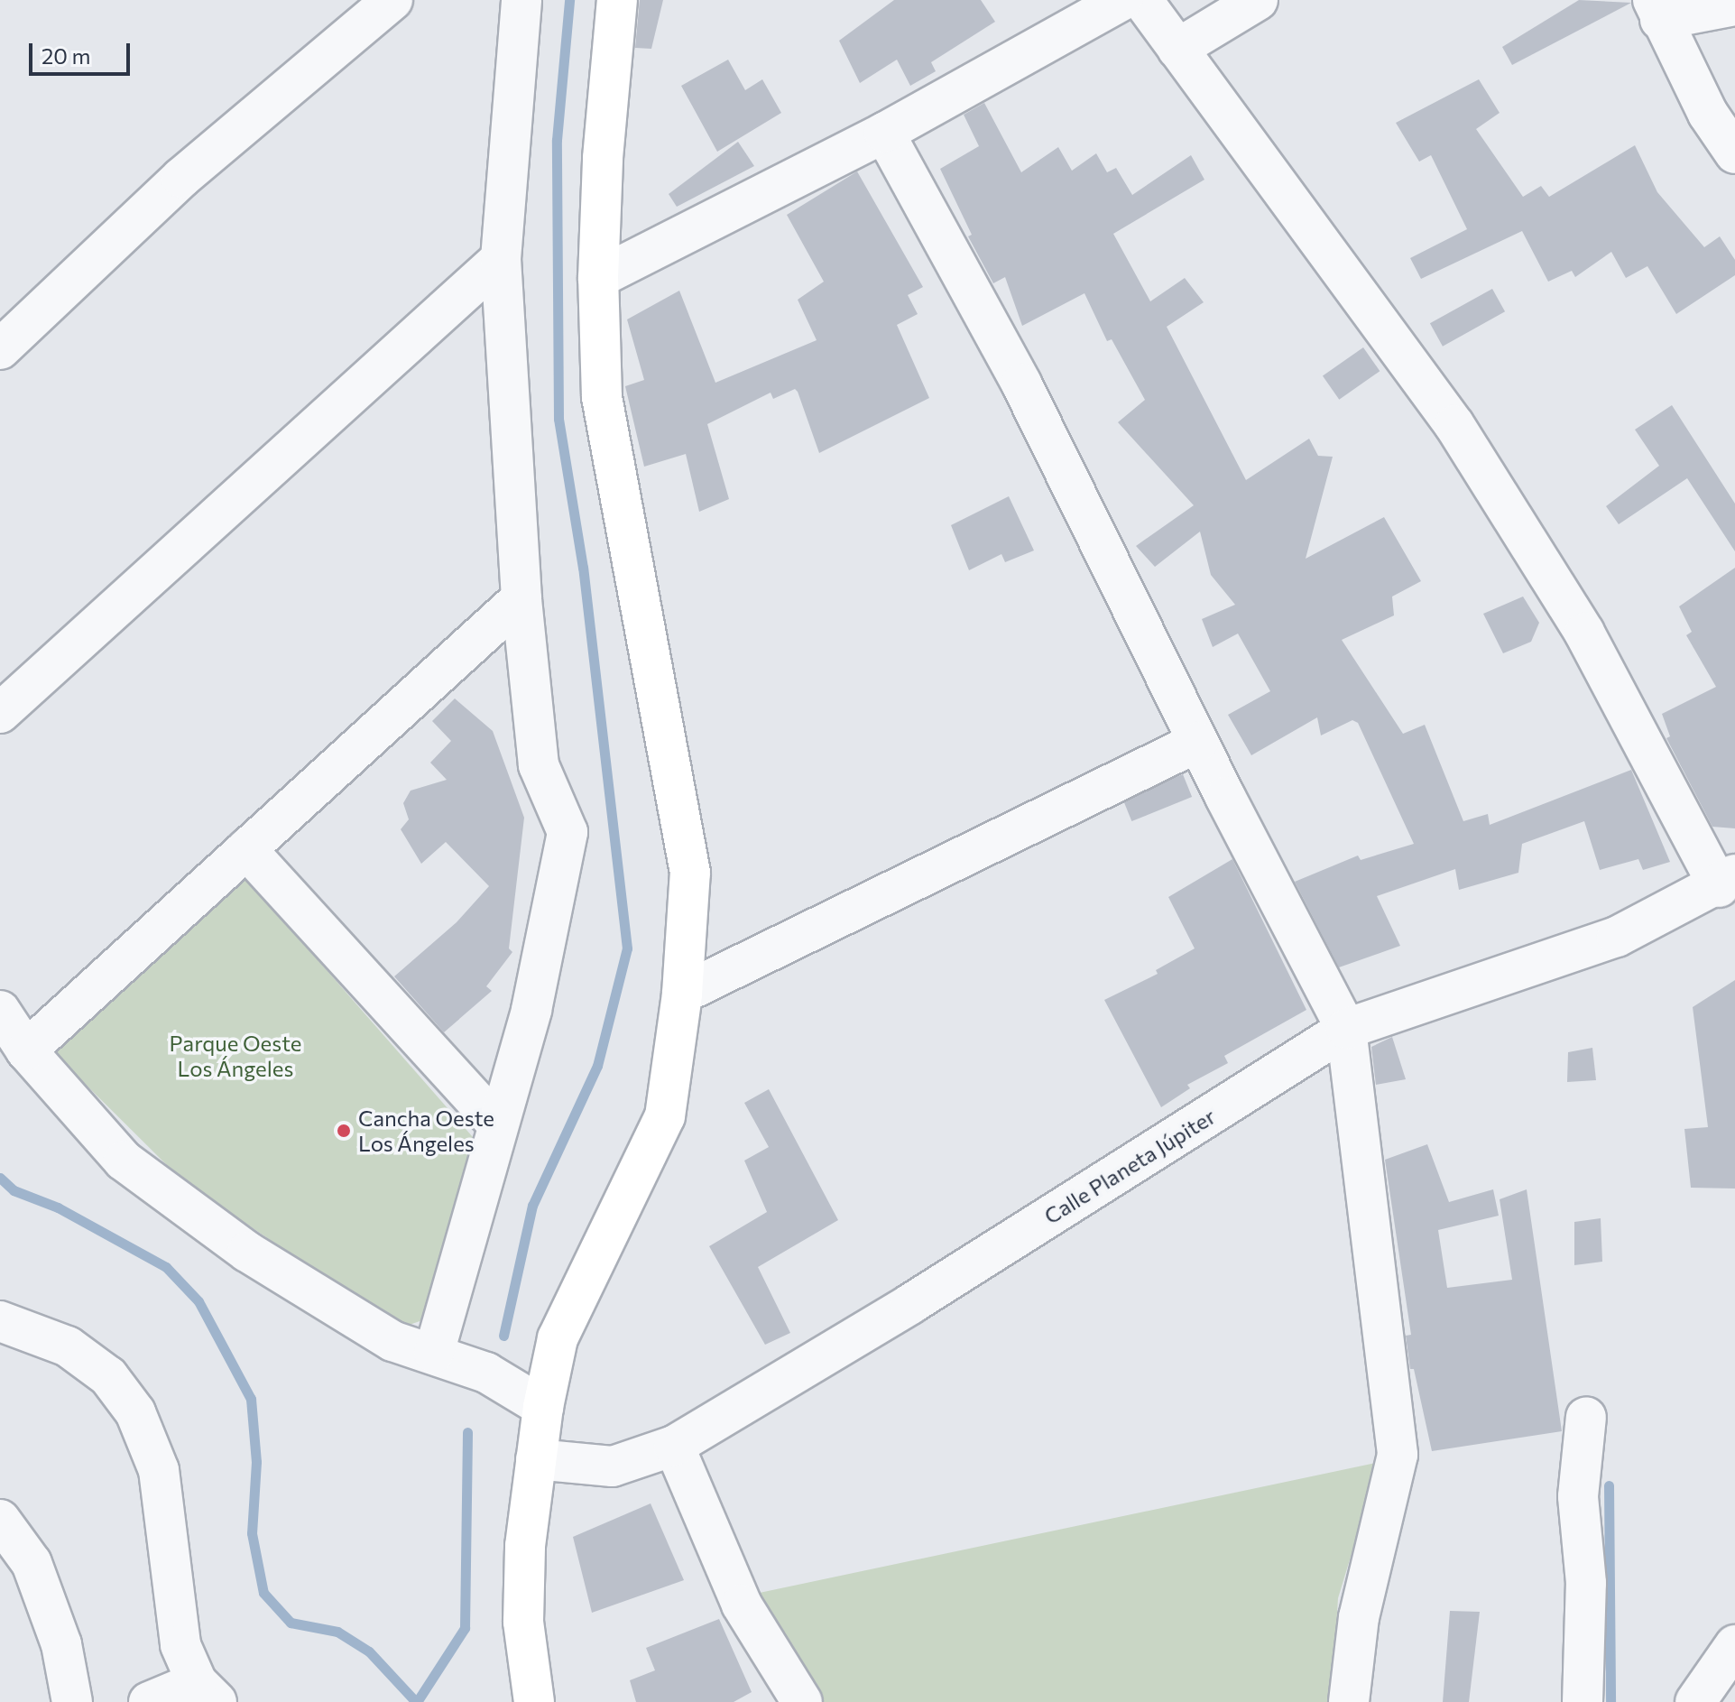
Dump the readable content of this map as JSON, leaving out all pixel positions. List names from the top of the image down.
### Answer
{
  "streets": {
    "street": ["Calle Planeta Júpiter"]
  },
  "parks": ["Parque Oeste Los Ángeles"],
  "places": ["Cancha Oeste Los Ángeles"],
  "scale_bar": "20 m"
}
